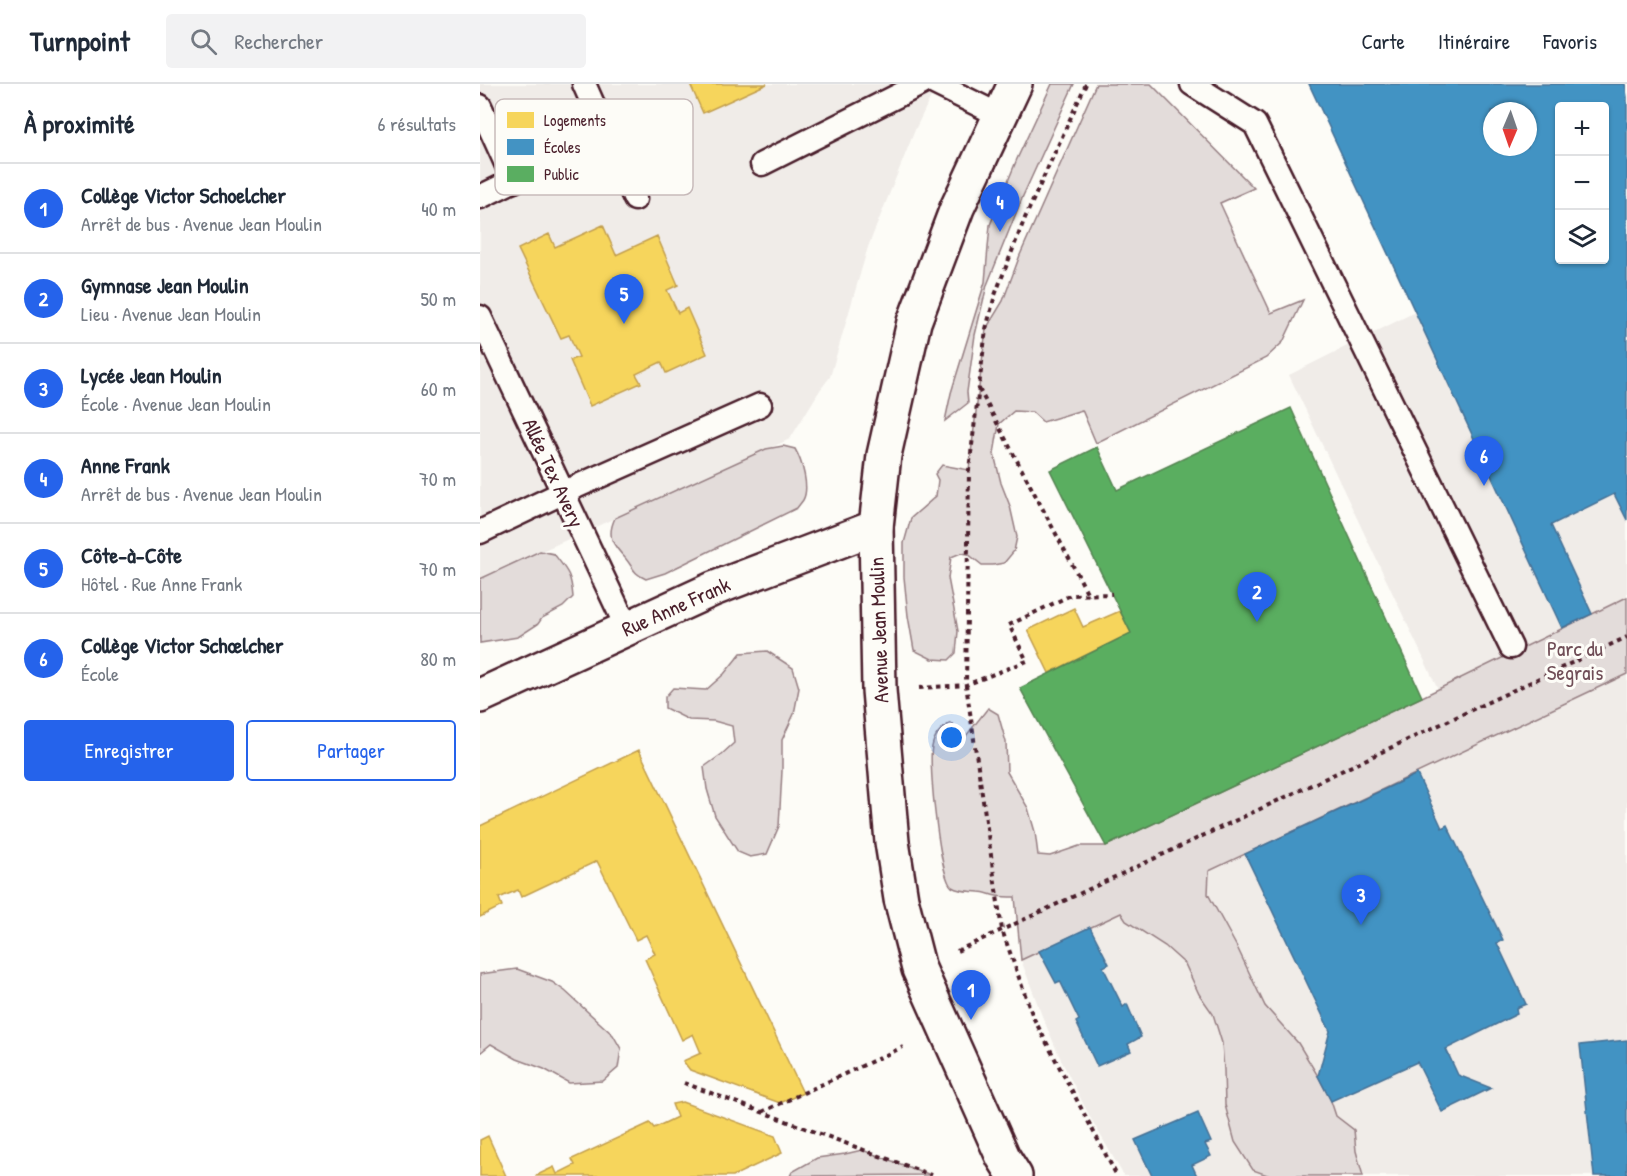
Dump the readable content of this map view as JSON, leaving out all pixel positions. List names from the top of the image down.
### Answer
{
  "streets": {
    "street": ["Rue Anne Frank", "Avenue Jean Moulin"],
    "lane": ["Allée Tex Avery"]
  },
  "crossings": [
    ["Allée Tex Avery", "Rue Anne Frank"],
    ["Rue Anne Frank", "Avenue Jean Moulin"]
  ],
  "parks": ["Parc du Segrais"],
  "legend": ["Logements", "Écoles", "Public"],
  "north": "bottom",
  "page": {
    "header": "Turnpoint",
    "search": "Rechercher",
    "nav": ["Carte", "Itinéraire", "Favoris"],
    "heading": ["À proximité", "6 résultats"],
    "map_buttons": ["+", "−"],
    "list": [
      {
        "mark": "1",
        "name": "Collège Victor Schoelcher",
        "note": "Arrêt de bus · Avenue Jean Moulin",
        "value": "40 m"
      },
      {
        "mark": "2",
        "name": "Gymnase Jean Moulin",
        "note": "Lieu · Avenue Jean Moulin",
        "value": "50 m"
      },
      {
        "mark": "3",
        "name": "Lycée Jean Moulin",
        "note": "École · Avenue Jean Moulin",
        "value": "60 m"
      },
      {
        "mark": "4",
        "name": "Anne Frank",
        "note": "Arrêt de bus · Avenue Jean Moulin",
        "value": "70 m"
      },
      {
        "mark": "5",
        "name": "Côte-à-Côte",
        "note": "Hôtel · Rue Anne Frank",
        "value": "70 m"
      },
      {
        "mark": "6",
        "name": "Collège Victor Schœlcher",
        "note": "École",
        "value": "80 m"
      }
    ],
    "pins": [
      "4",
      "5",
      "6",
      "2",
      "3",
      "1"
    ],
    "buttons": ["Enregistrer", "Partager"]
  }
}
